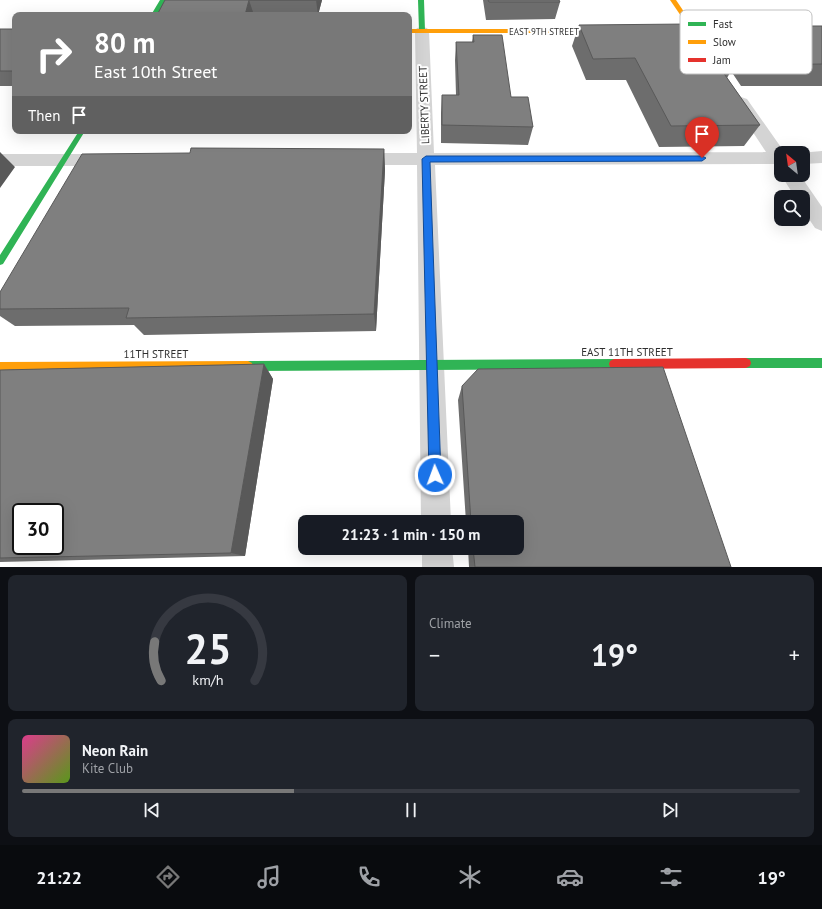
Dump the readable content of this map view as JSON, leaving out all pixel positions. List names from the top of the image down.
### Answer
{
  "streets": {
    "street": [
      "EAST 9TH STREET",
      "LIBERTY STREET",
      "EAST 11TH STREET",
      "11TH STREET"
    ]
  },
  "crossings": [
    ["EAST 9TH STREET", "LIBERTY STREET"],
    ["LIBERTY STREET", "EAST 11TH STREET"],
    ["LIBERTY STREET", "11TH STREET"],
    ["EAST 11TH STREET", "11TH STREET"]
  ],
  "legend": ["Fast", "Slow", "Jam"],
  "north": "top left",
  "page": {
    "turn": ["80 m", "East 10th Street"],
    "then": "Then",
    "limit": "30",
    "trip": "21:23 · 1 min · 150 m",
    "tile": "Climate",
    "heat": ["−", "19°", "+"],
    "song": ["Neon Rain", "Kite Club"],
    "tabs": ["21:22", "19°"],
    "gauge": ["25", "km/h"]
  }
}
